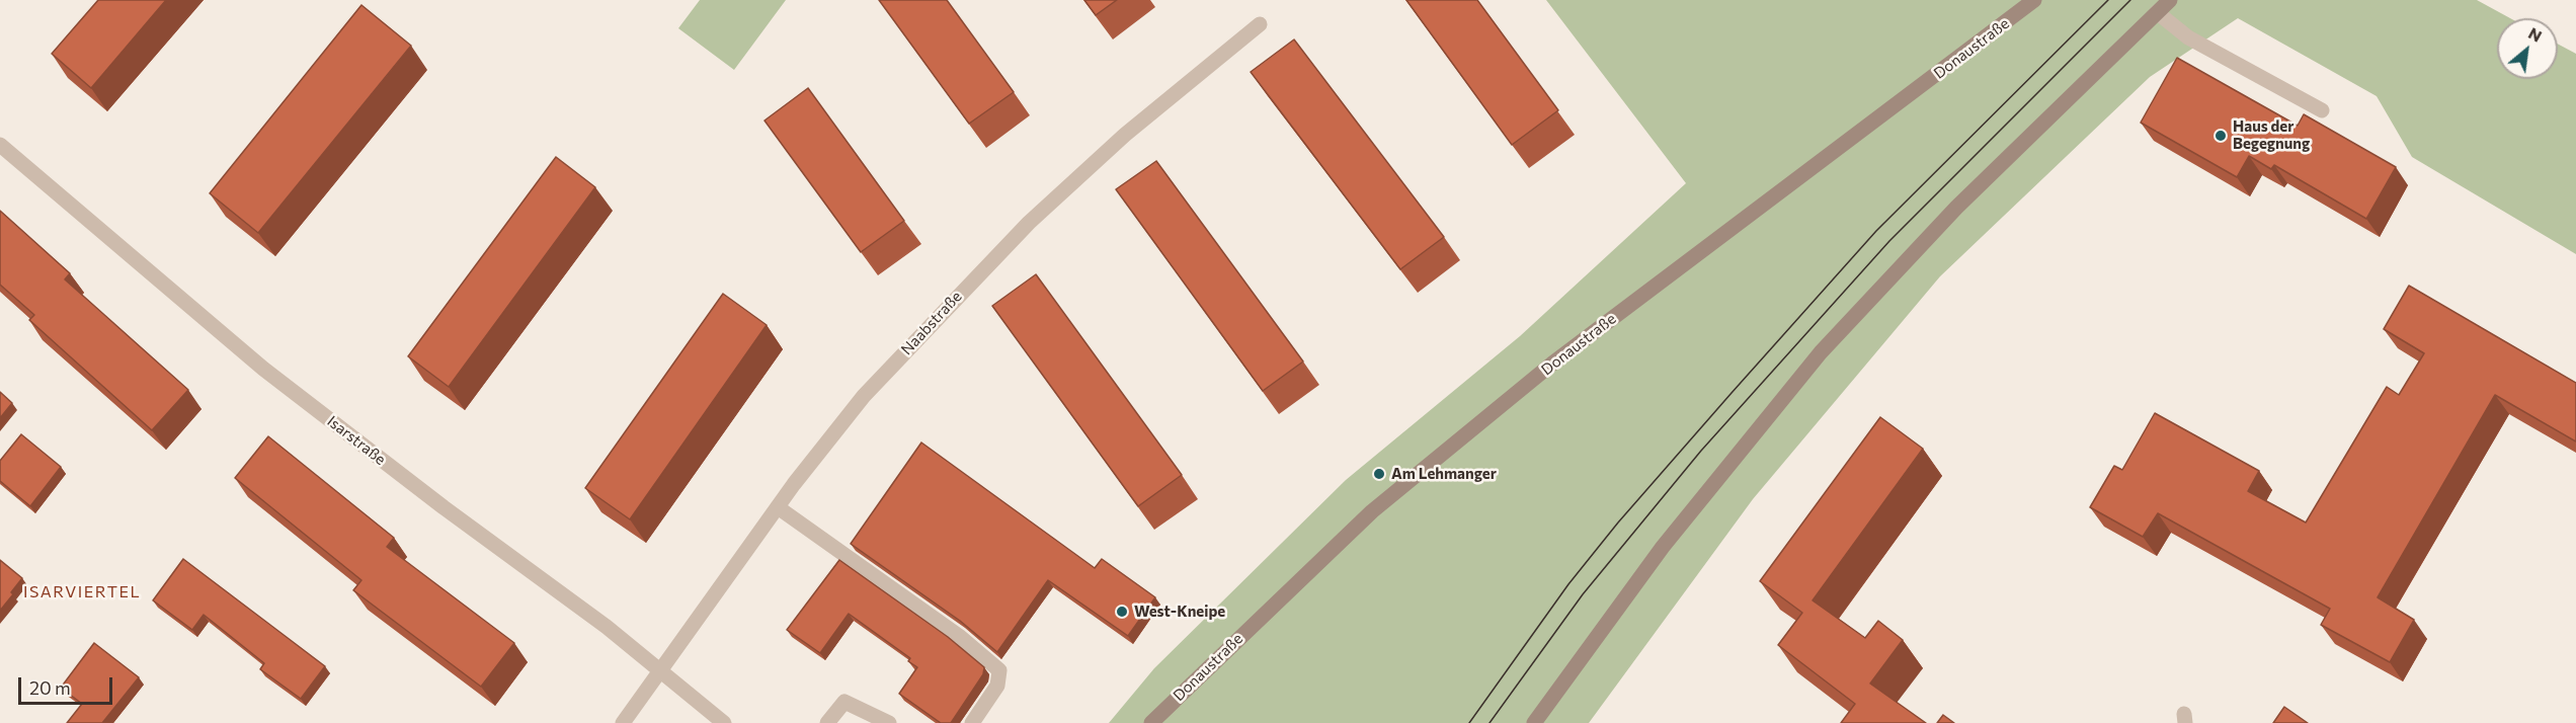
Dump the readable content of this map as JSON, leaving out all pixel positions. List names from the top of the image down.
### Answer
{
  "streets": {
    "main road": ["Donaustraße"],
    "street": ["Naabstraße", "Isarstraße"]
  },
  "crossings": [
    ["Naabstraße", "Isarstraße"]
  ],
  "districts": ["ISARVIERTEL"],
  "places": ["Haus der Begegnung", "Am Lehmanger", "West-Kneipe"],
  "scale_bar": "20 m",
  "north": "top right"
}
